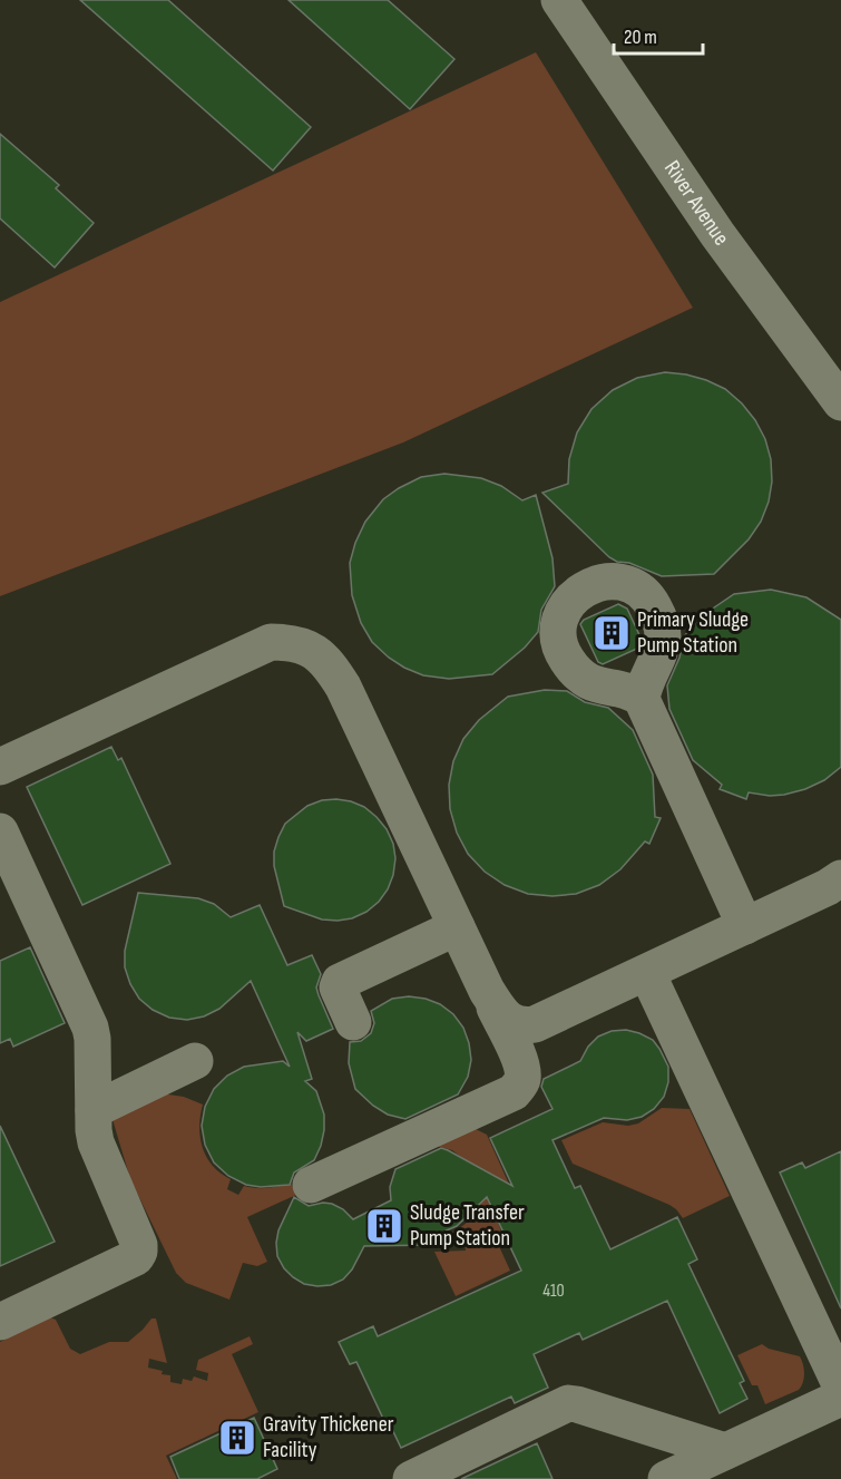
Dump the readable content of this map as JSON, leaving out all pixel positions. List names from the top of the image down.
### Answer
{
  "streets": {
    "street": ["River Avenue"]
  },
  "places": {
    "building": ["Primary Sludge Pump Station", "Sludge Transfer Pump Station", "Gravity Thickener Facility"]
  },
  "house_numbers": ["410"],
  "scale_bar": "20 m"
}
